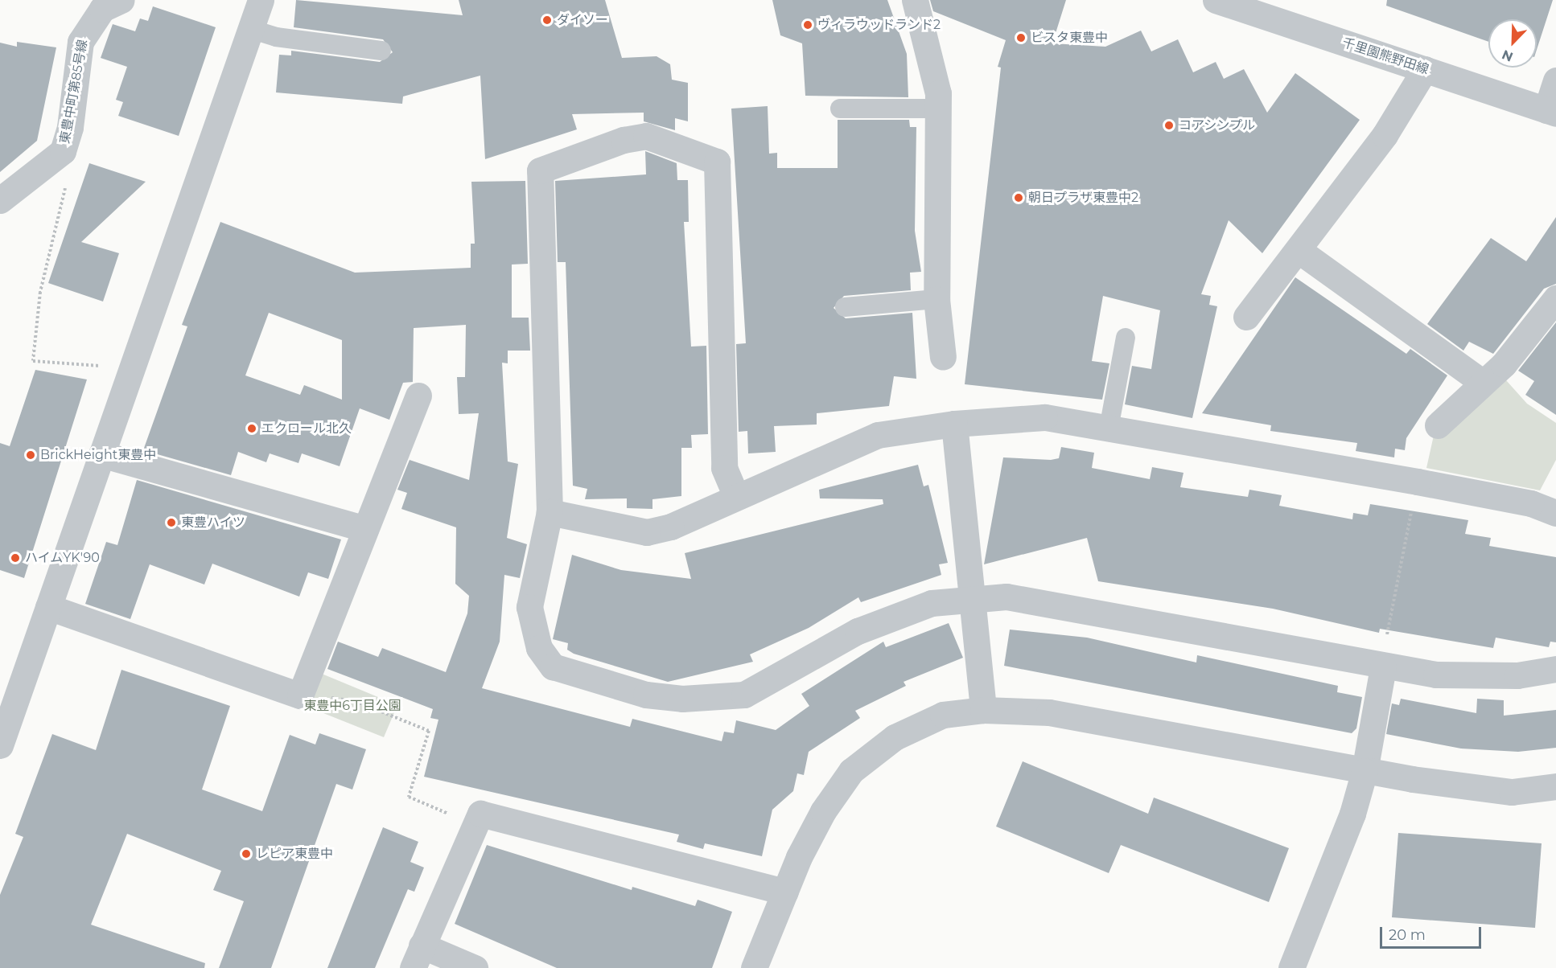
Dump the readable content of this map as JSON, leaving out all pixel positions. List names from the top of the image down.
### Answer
{
  "streets": {
    "street": ["千里園熊野田線", "東豊中町第85号線"]
  },
  "parks": ["東豊中6丁目公園"],
  "places": [
    "ダイソー",
    "ヴィラウッドランド2",
    "ビスタ東豊中",
    "コアシンプル",
    "朝日プラザ東豊中2",
    "エクロール北久",
    "BrickHeight東豊中",
    "東豊ハイツ",
    "ハイムYK'90",
    "レピア東豊中"
  ],
  "scale_bar": "20 m",
  "north": "bottom left"
}
